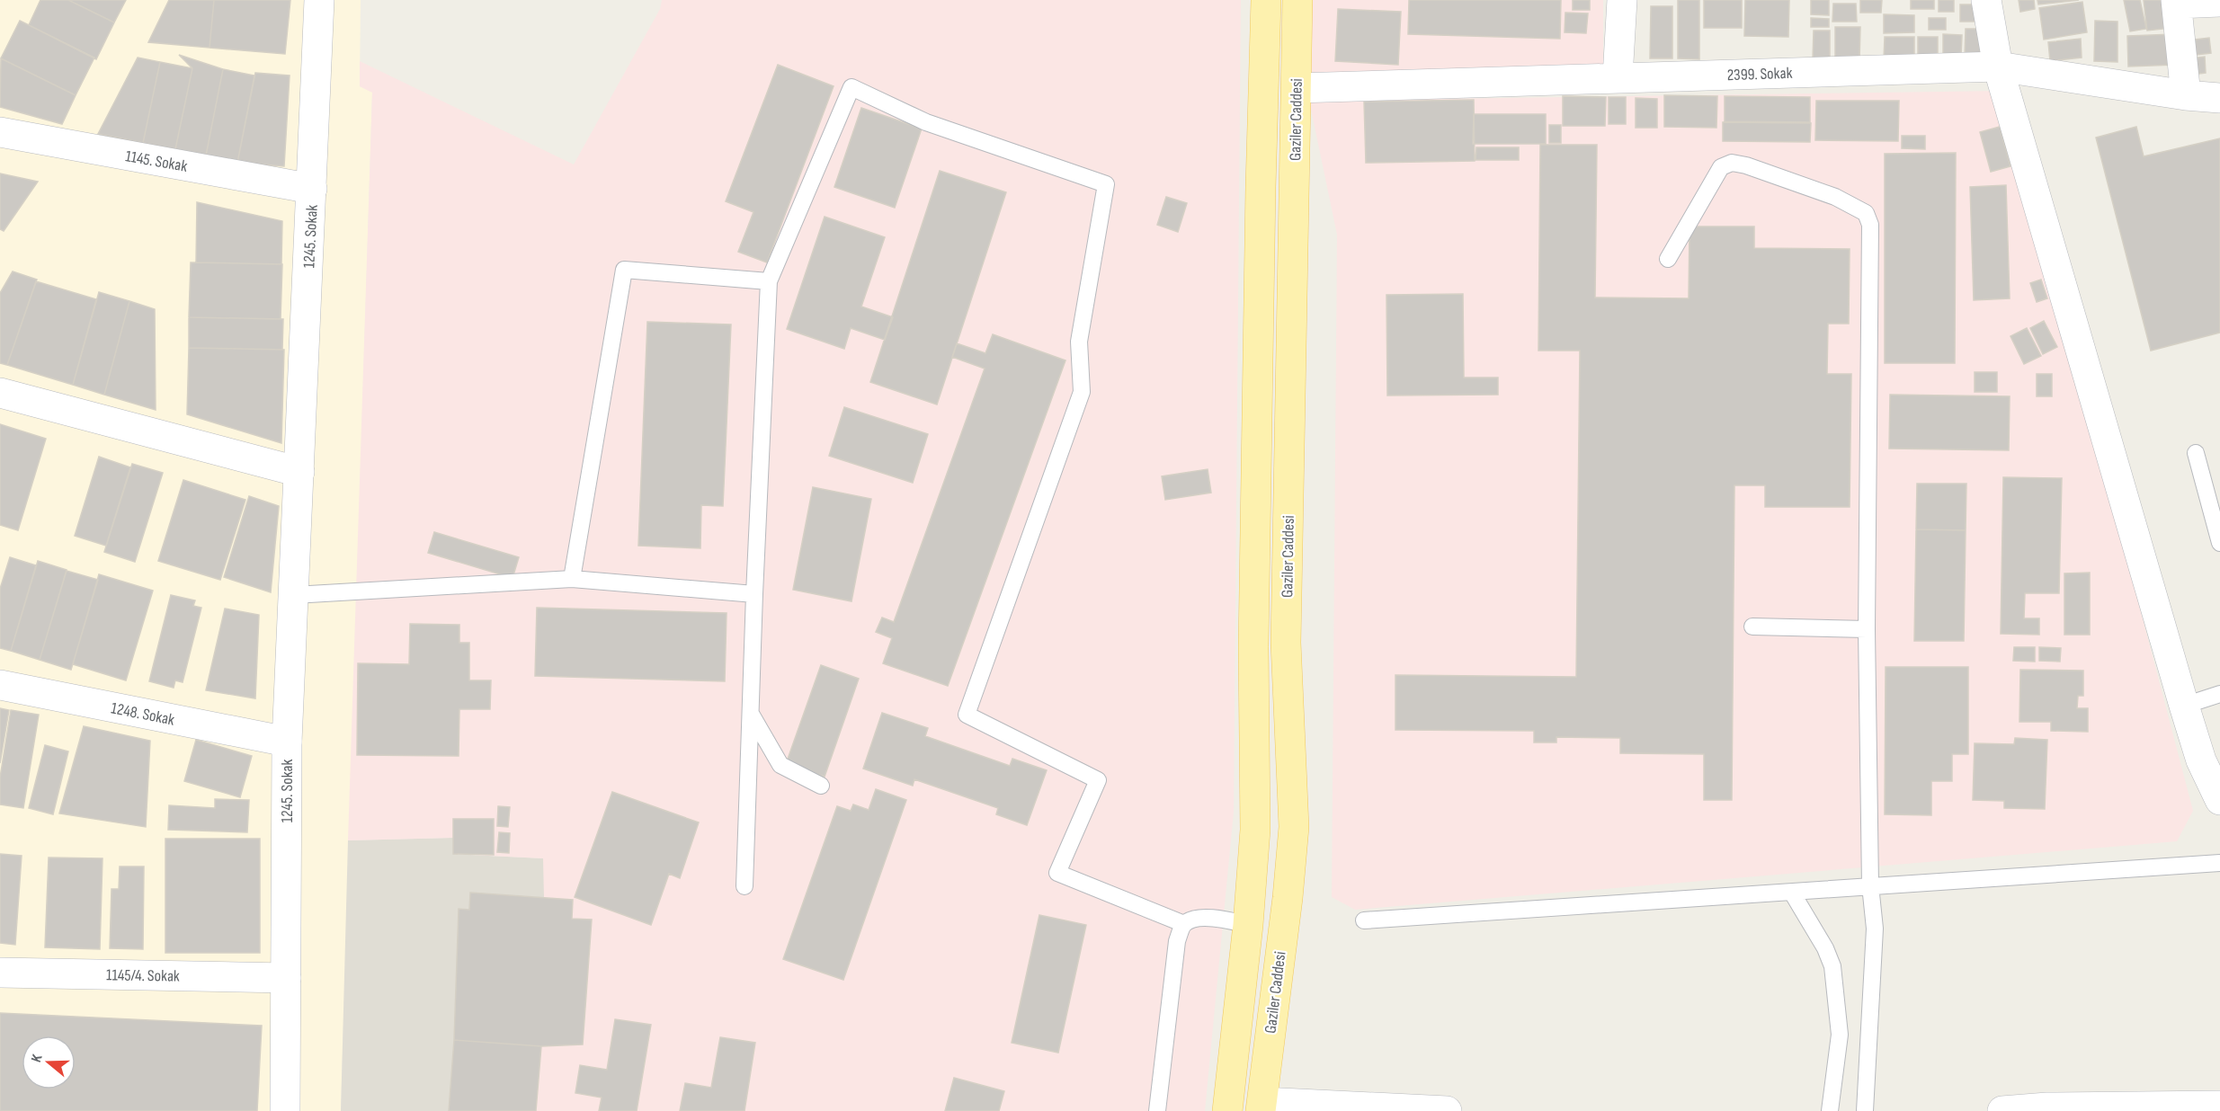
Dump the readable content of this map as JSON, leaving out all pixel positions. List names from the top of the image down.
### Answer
{
  "streets": {
    "main road": ["Gaziler Caddesi"],
    "street": [
      "2399. Sokak",
      "1145. Sokak",
      "1245. Sokak",
      "1248. Sokak",
      "1145/4. Sokak"
    ]
  },
  "crossings": [
    ["2399. Sokak", "Gaziler Caddesi"],
    ["1145. Sokak", "1245. Sokak"],
    ["1245. Sokak", "1248. Sokak"],
    ["1245. Sokak", "1145/4. Sokak"]
  ],
  "north": "left"
}
